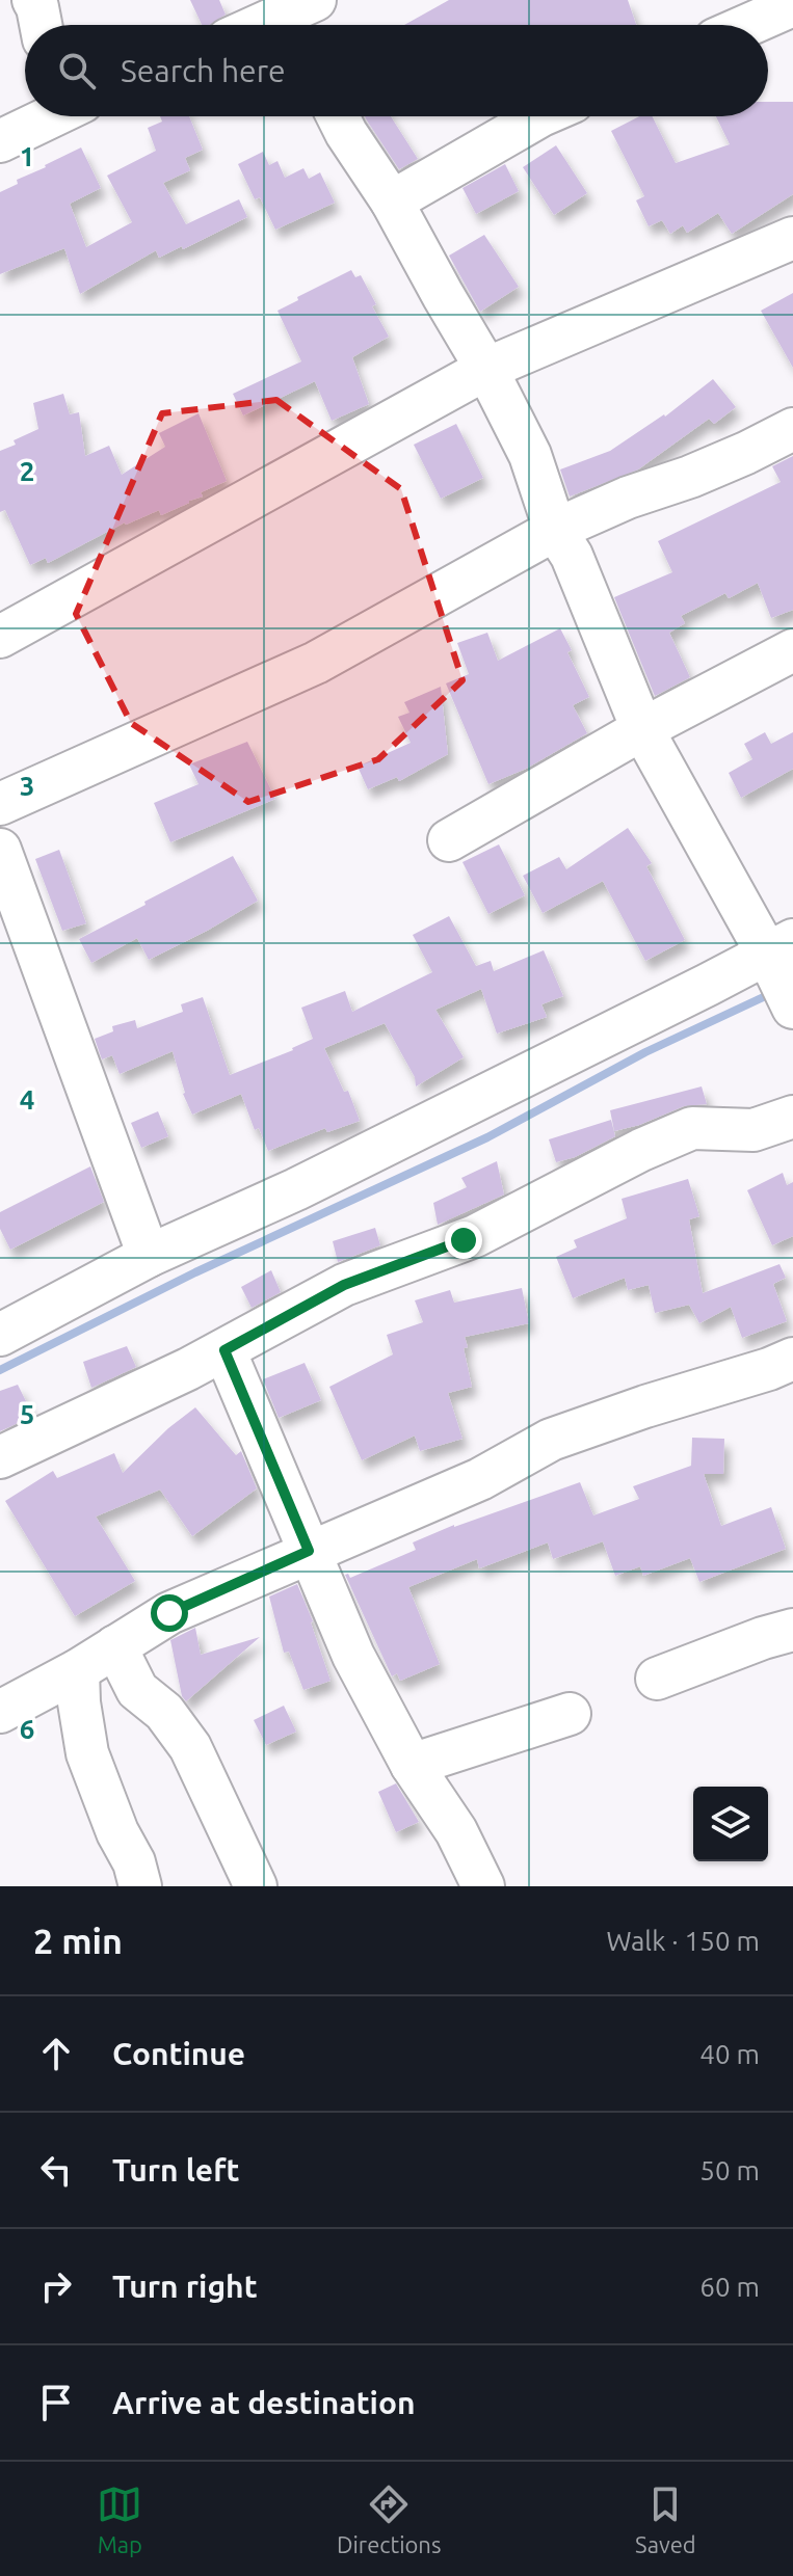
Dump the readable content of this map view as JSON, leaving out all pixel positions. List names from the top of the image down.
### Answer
{
  "page": {
    "search": "Search here",
    "heading": ["2 min", "Walk · 150 m"],
    "list": [
      ["Continue", "40 m"],
      ["Turn left", "50 m"],
      ["Turn right", "60 m"],
      "Arrive at destination"
    ],
    "nav": ["Map", "Directions", "Saved"]
  },
  "grid": {
    "rows": [
      "1",
      "2",
      "3",
      "4",
      "5",
      "6"
    ]
  }
}
